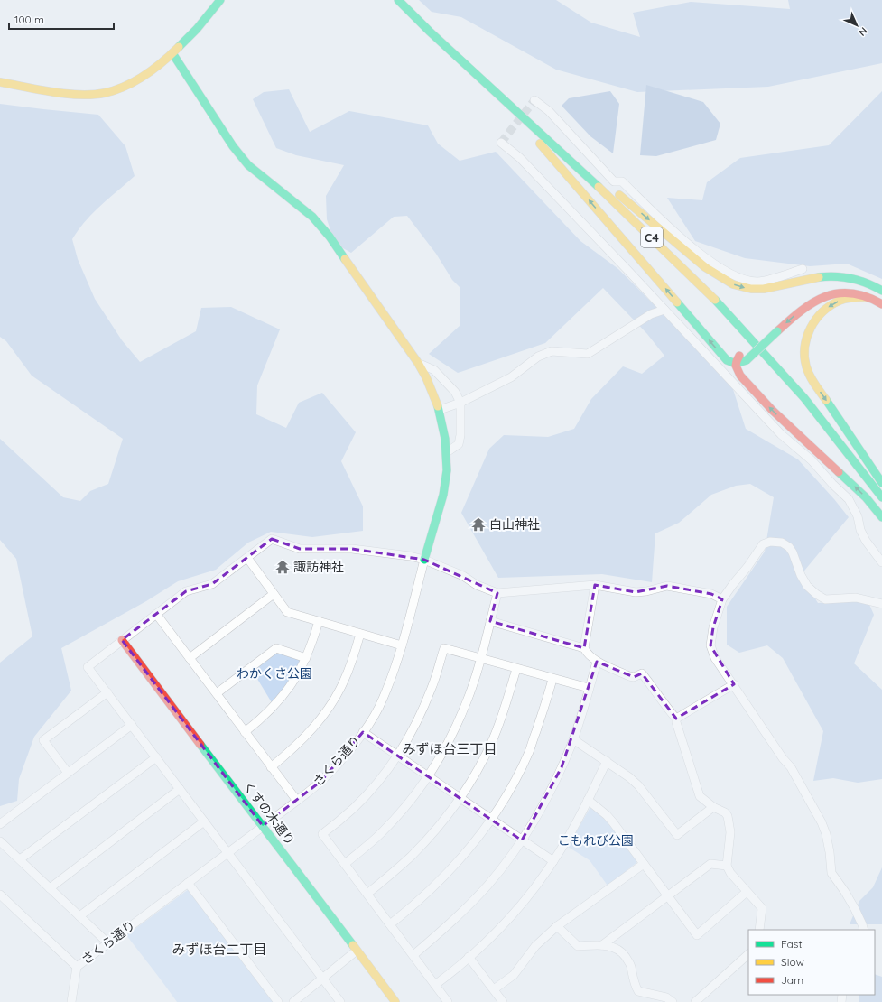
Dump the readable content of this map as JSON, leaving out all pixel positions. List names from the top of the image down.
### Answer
{
  "streets": {
    "main road": ["C4", "くすの木通り"],
    "street": ["さくら通り"]
  },
  "crossings": [
    ["さくら通り", "くすの木通り"]
  ],
  "districts": ["みずほ台三丁目", "みずほ台二丁目"],
  "parks": ["わかくさ公園", "こもれび公園"],
  "places": {
    "temple": ["白山神社", "諏訪神社"]
  },
  "legend": ["Fast", "Slow", "Jam"],
  "scale_bar": "100 m",
  "north": "bottom right"
}
